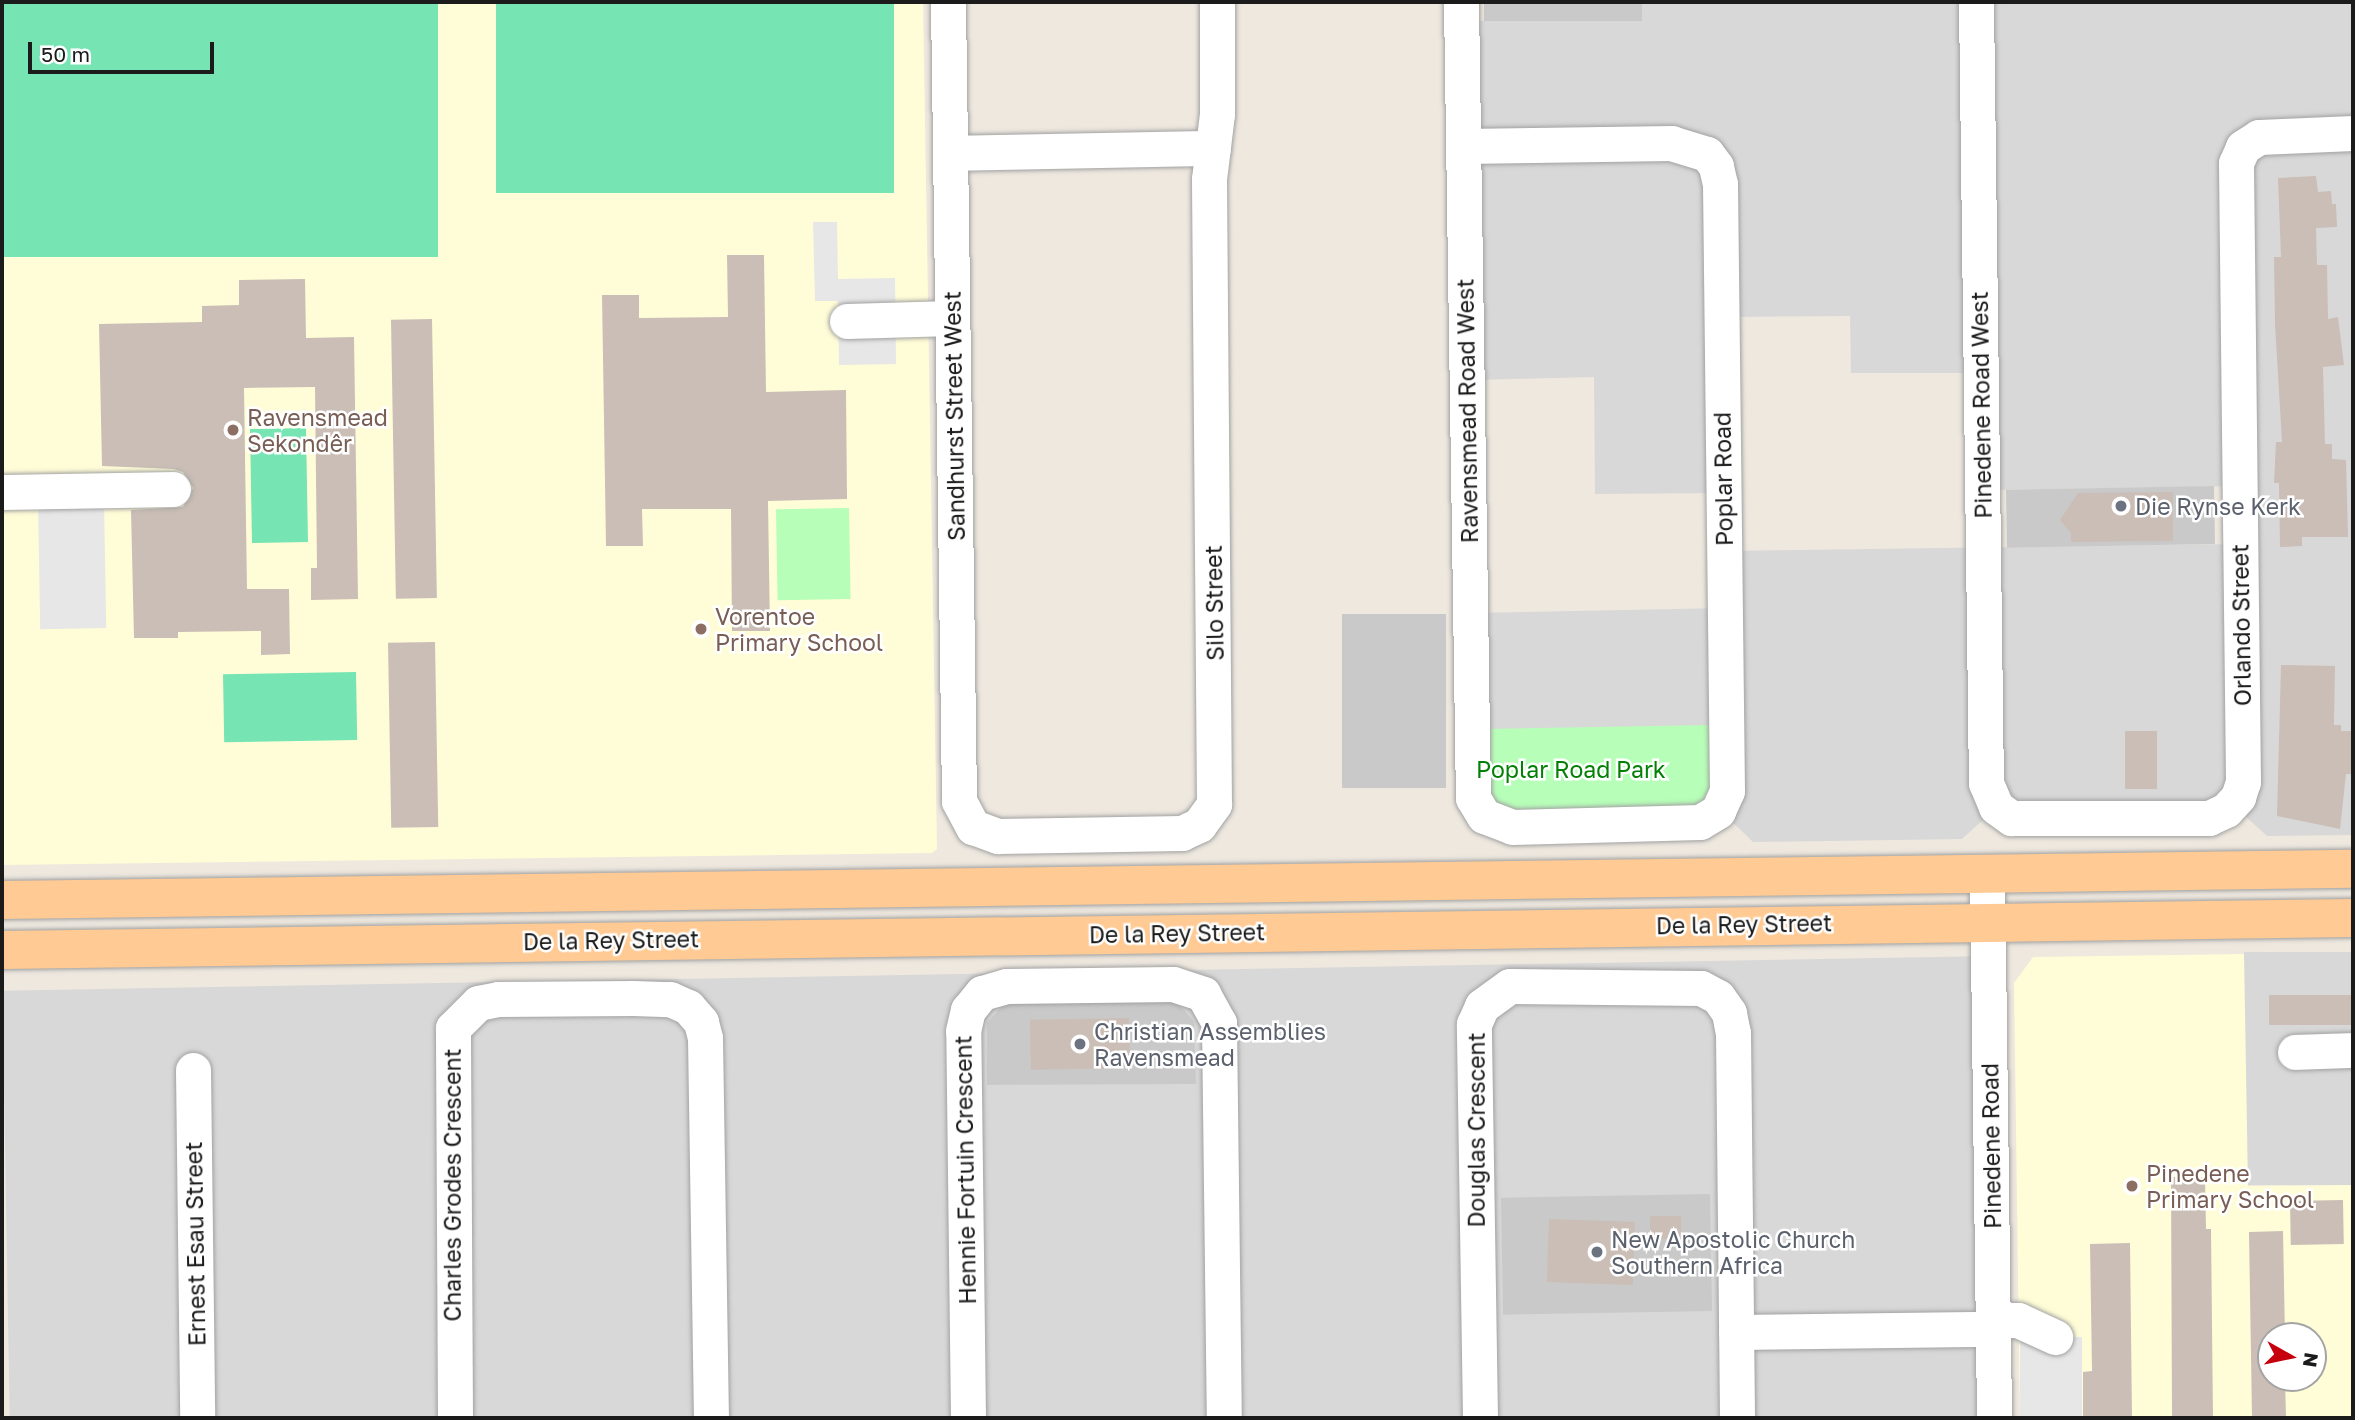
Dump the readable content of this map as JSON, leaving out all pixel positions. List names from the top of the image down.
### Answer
{
  "streets": {
    "main road": ["De la Rey Street"],
    "street": [
      "Pinedene Road West",
      "Ravensmead Road West",
      "Sandhurst Street West",
      "Poplar Road",
      "Silo Street",
      "Orlando Street",
      "Douglas Crescent",
      "Pinedene Road",
      "Hennie Fortuin Crescent",
      "Charles Grodes Crescent",
      "Ernest Esau Street"
    ]
  },
  "crossings": [
    ["Pinedene Road West", "Orlando Street"],
    ["Ravensmead Road West", "Poplar Road"],
    ["Sandhurst Street West", "Silo Street"],
    ["De la Rey Street", "Pinedene Road"]
  ],
  "parks": ["Poplar Road Park"],
  "places": [
    "Ravensmead Sekondêr",
    "Die Rynse Kerk",
    "Vorentoe Primary School",
    "Christian Assemblies Ravensmead",
    "Pinedene Primary School",
    "New Apostolic Church Southern Africa"
  ],
  "scale_bar": "50 m",
  "north": "right"
}
